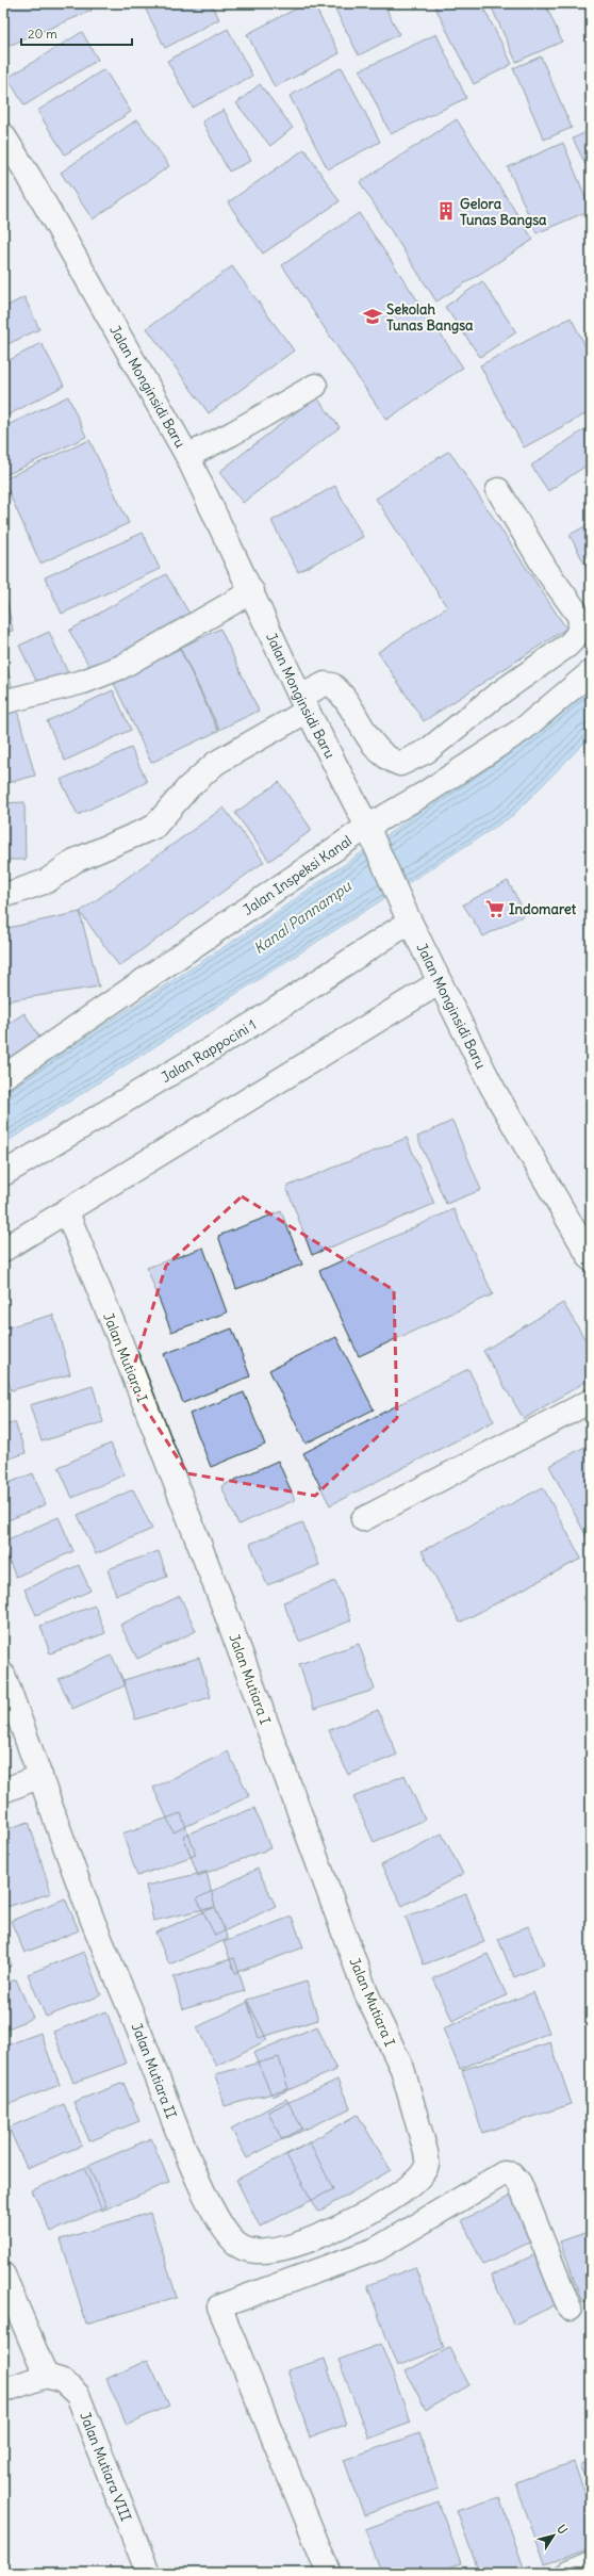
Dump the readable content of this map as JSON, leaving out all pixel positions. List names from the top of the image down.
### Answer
{
  "streets": {
    "street": [
      "Jalan Monginsidi Baru",
      "Jalan Inspeksi Kanal",
      "Jalan Rappocini 1",
      "Jalan Mutiara I",
      "Jalan Mutiara II",
      "Jalan Mutiara VIII"
    ]
  },
  "crossings": [
    ["Jalan Monginsidi Baru", "Jalan Inspeksi Kanal"],
    ["Jalan Monginsidi Baru", "Jalan Rappocini 1"],
    ["Jalan Mutiara I", "Jalan Mutiara II"]
  ],
  "water": ["Kanal Pannampu"],
  "places": {
    "building": ["Gelora Tunas Bangsa"],
    "school or university": ["Sekolah Tunas Bangsa"],
    "supermarket": ["Indomaret"]
  },
  "scale_bar": "20 m",
  "north": "top right"
}
